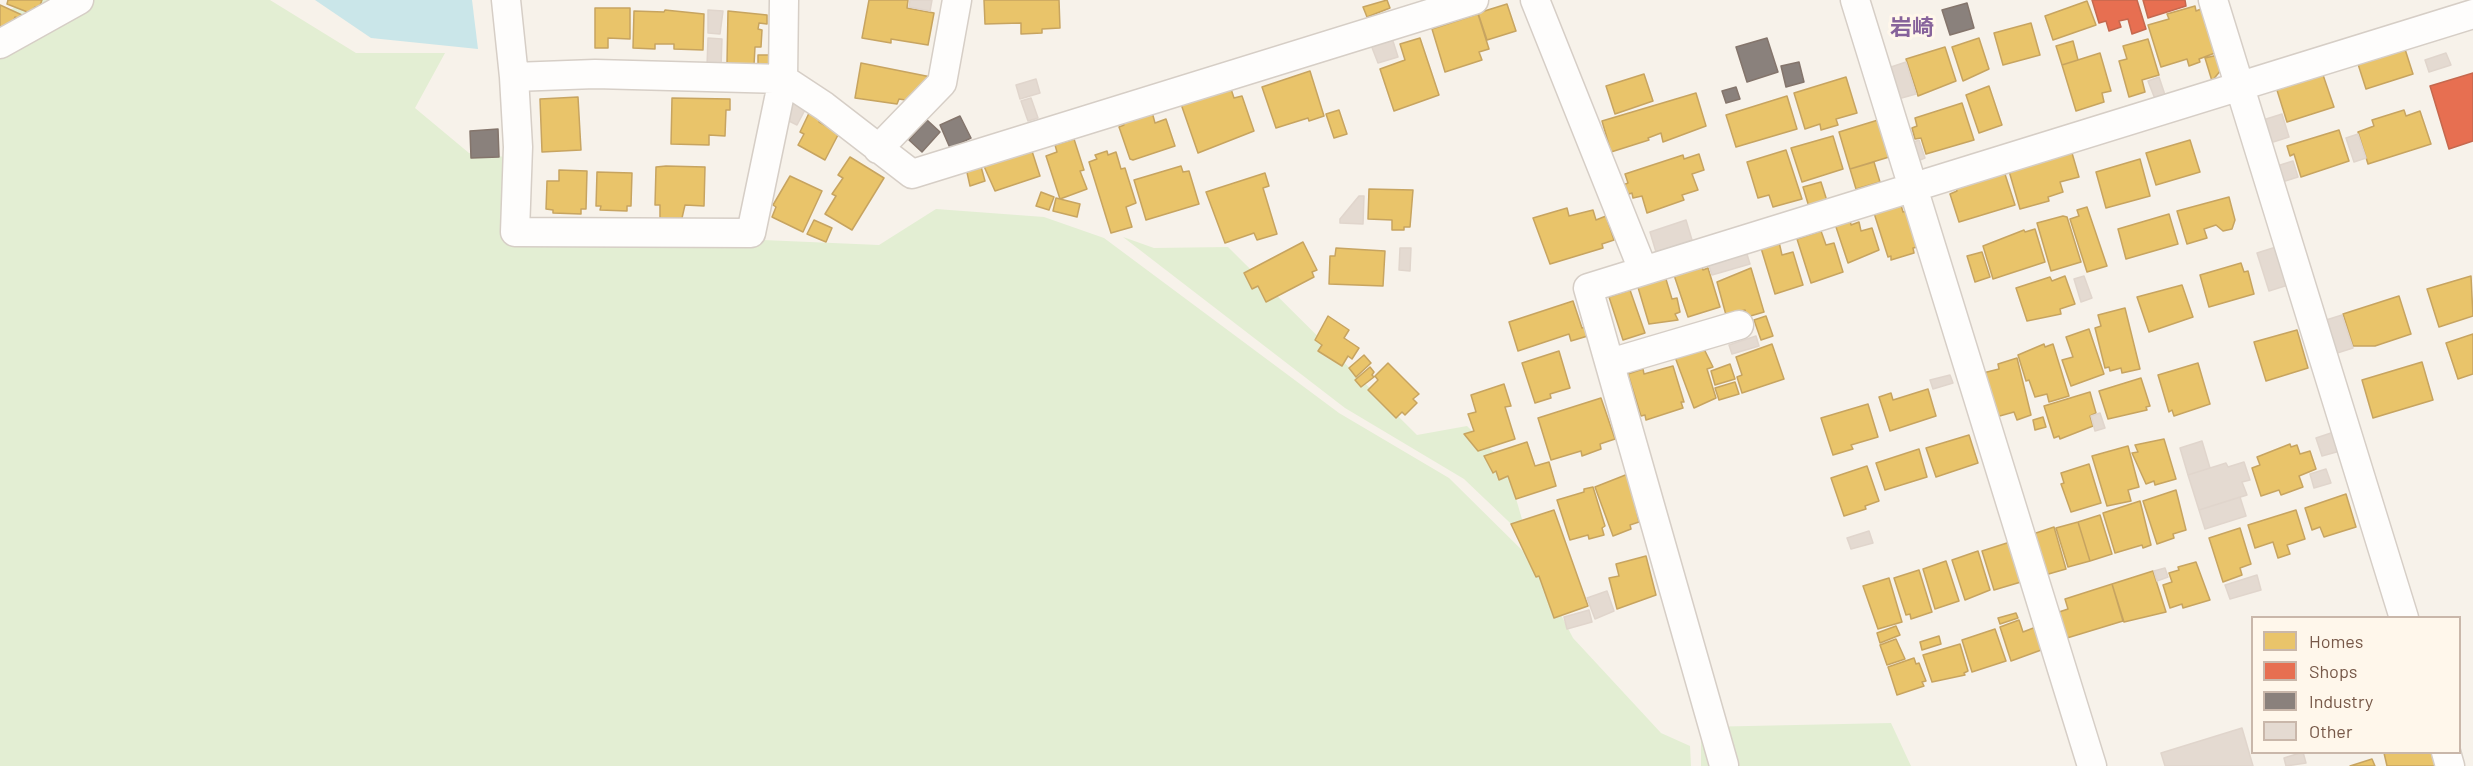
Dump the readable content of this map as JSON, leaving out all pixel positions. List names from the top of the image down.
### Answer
{
  "districts": ["岩崎"],
  "legend": [
    "Homes",
    "Shops",
    "Industry",
    "Other"
  ]
}
